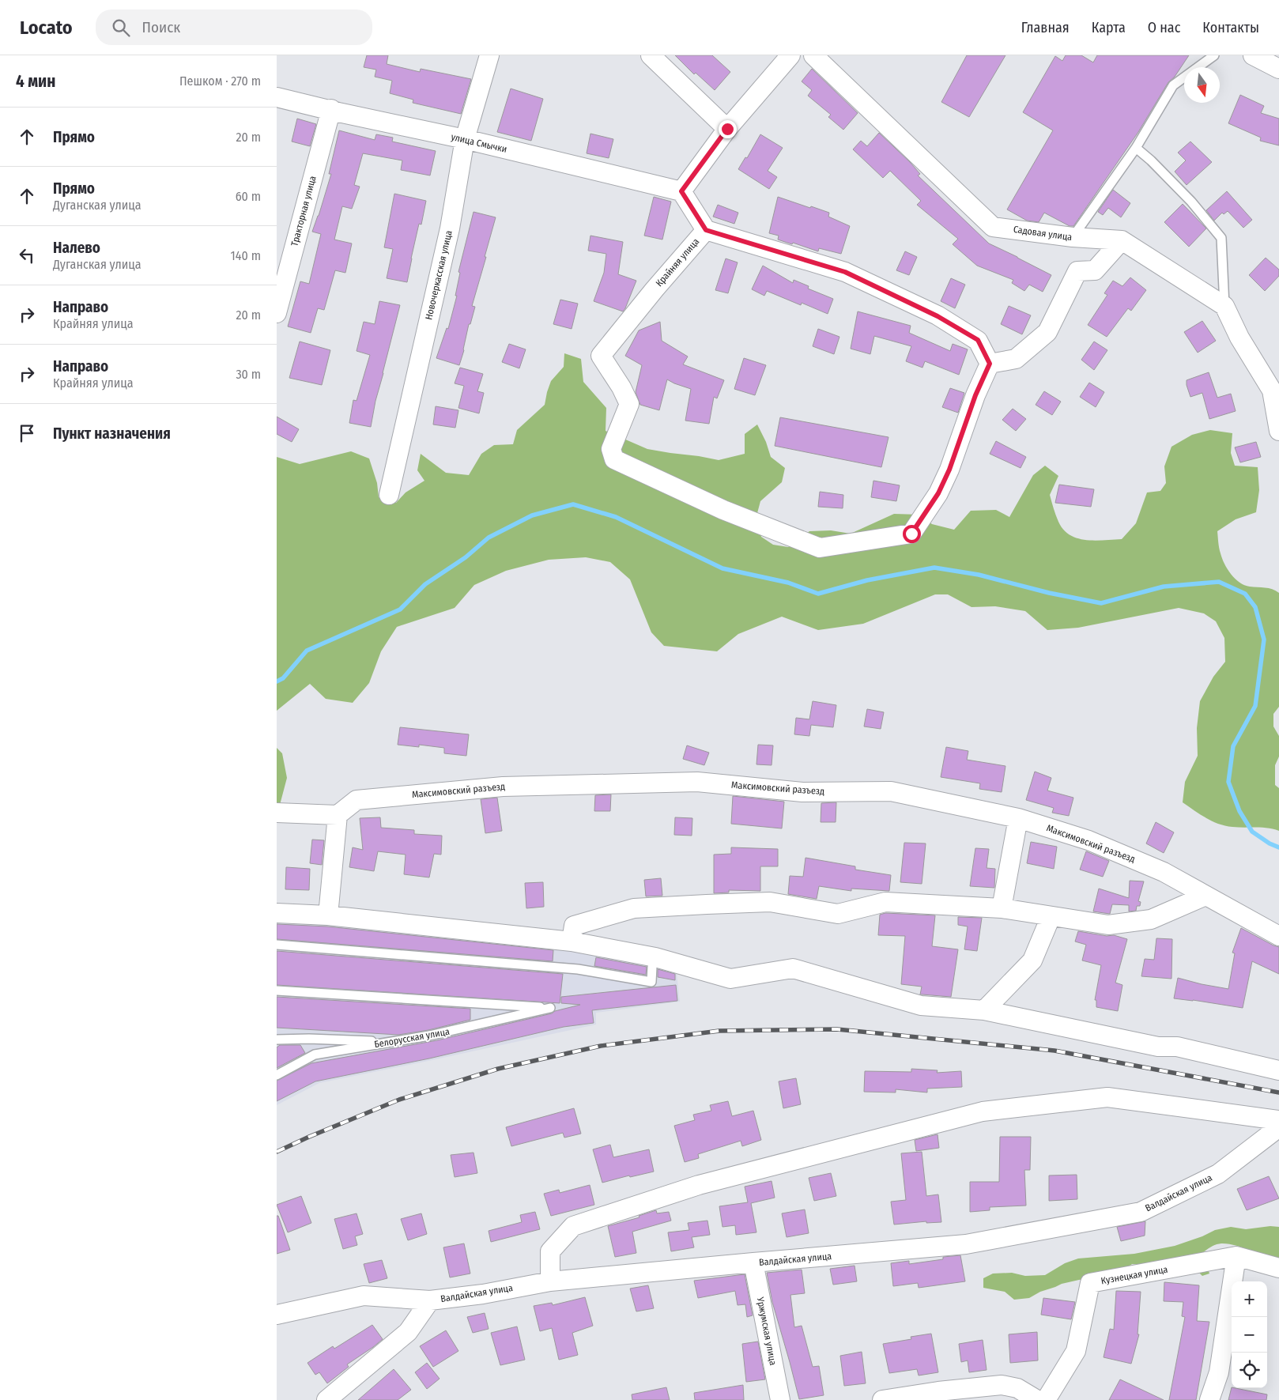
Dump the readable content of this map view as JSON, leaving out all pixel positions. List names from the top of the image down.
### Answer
{
  "streets": {
    "street": [
      "улица Смычки",
      "Тракторная улица",
      "Садовая улица",
      "Крайняя улица",
      "Новочеркасская улица",
      "Максимовский разъезд",
      "Валдайская улица",
      "Кузнецкая улица",
      "Уржумская улица"
    ],
    "lane": ["Белорусская улица"]
  },
  "crossings": [
    ["улица Смычки", "Тракторная улица"],
    ["улица Смычки", "Крайняя улица"],
    ["улица Смычки", "Новочеркасская улица"],
    ["Валдайская улица", "Уржумская улица"]
  ],
  "north": "bottom",
  "page": {
    "header": "Locato",
    "search": "Поиск",
    "nav": [
      "Главная",
      "Карта",
      "О нас",
      "Контакты"
    ],
    "heading": ["4 мин", "Пешком · 270 m"],
    "list": [
      ["Прямо", "20 m"],
      ["Прямо", "Дуганская улица", "60 m"],
      ["Налево", "Дуганская улица", "140 m"],
      ["Направо", "Крайняя улица", "20 m"],
      ["Направо", "Крайняя улица", "30 m"],
      "Пункт назначения"
    ],
    "map_buttons": ["+", "−"]
  }
}
